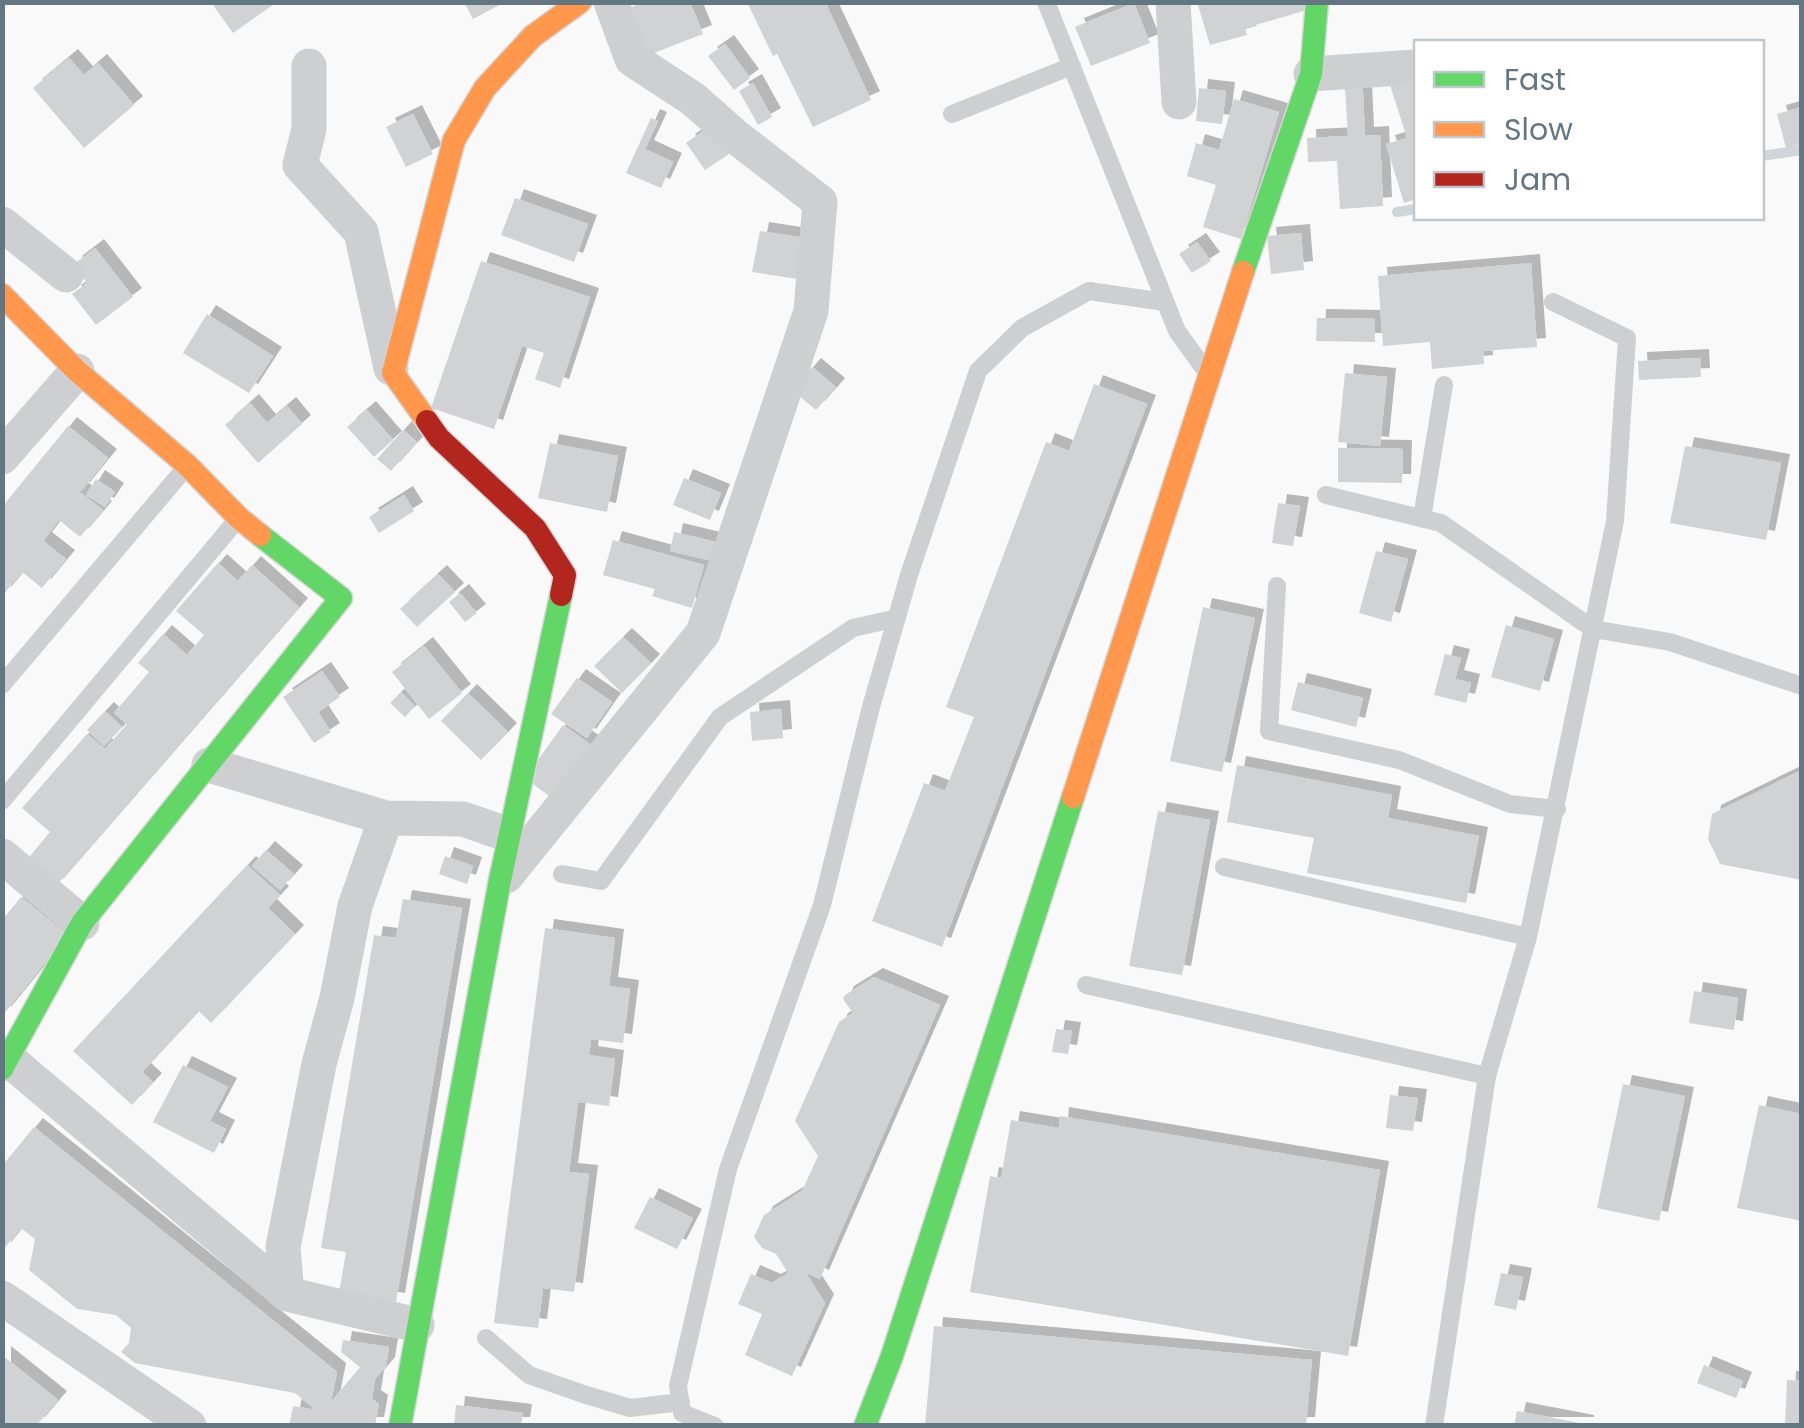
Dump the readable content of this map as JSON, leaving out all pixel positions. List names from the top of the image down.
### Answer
{
  "legend": ["Fast", "Slow", "Jam"]
}
